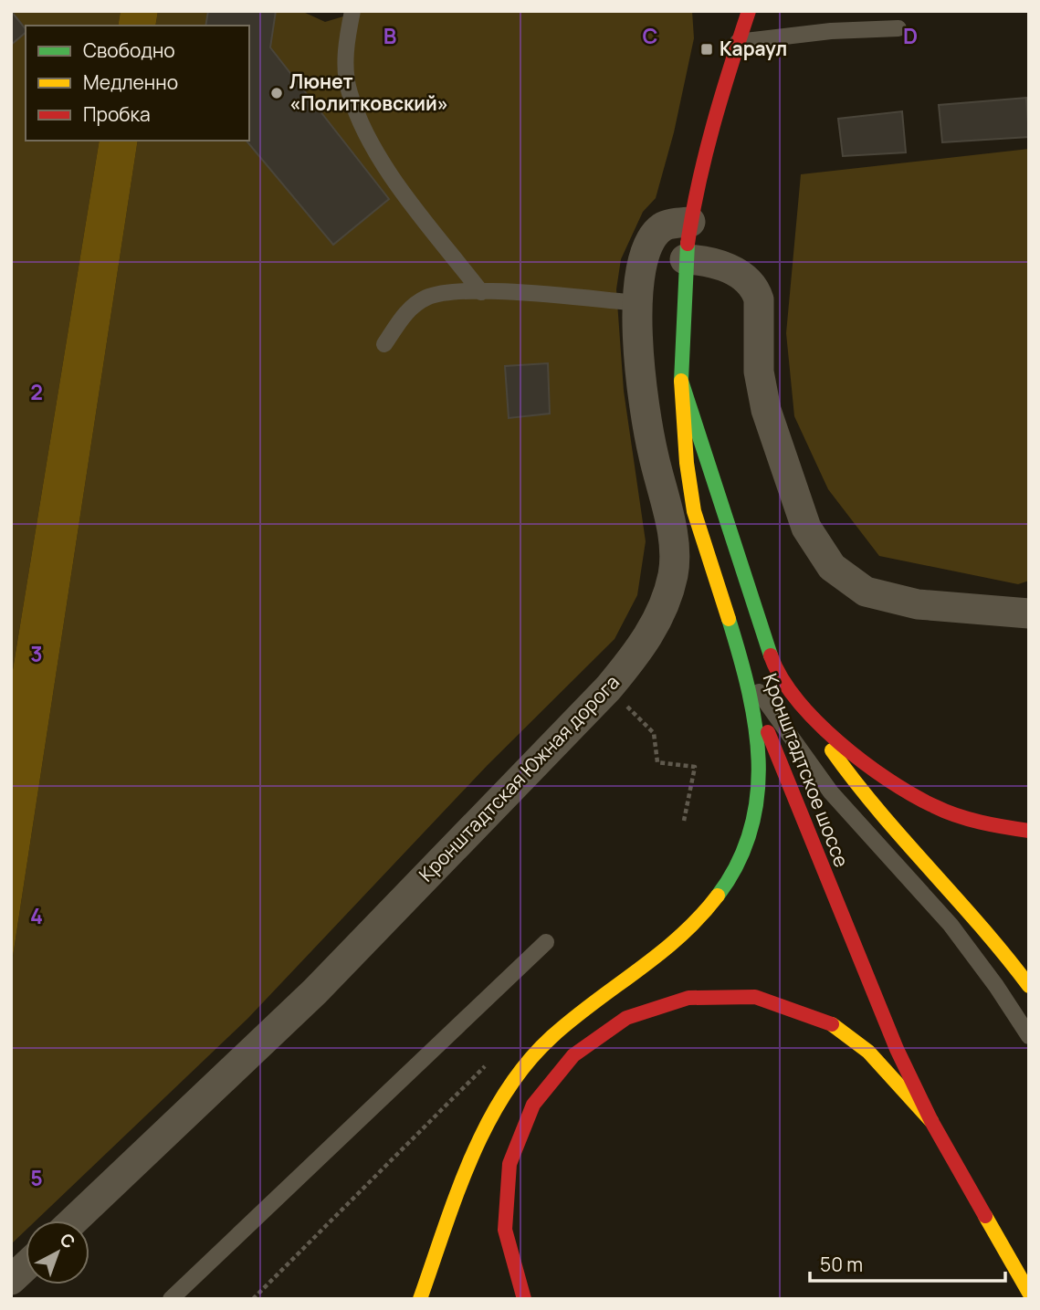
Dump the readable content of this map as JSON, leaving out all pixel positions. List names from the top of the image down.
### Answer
{
  "streets": {
    "street": ["Кронштадтское шоссе", "Кронштадтская Южная дорога"]
  },
  "crossings": [
    ["Кронштадтское шоссе", "Кронштадтская Южная дорога"]
  ],
  "places": {
    "transit": ["Караул"],
    "other": ["Люнет «Политковский»"]
  },
  "legend": ["Свободно", "Медленно", "Пробка"],
  "scale_bar": "50 m",
  "north": "top right",
  "grid": {
    "columns": ["B", "C", "D"],
    "rows": [
      "2",
      "3",
      "4",
      "5"
    ]
  }
}
